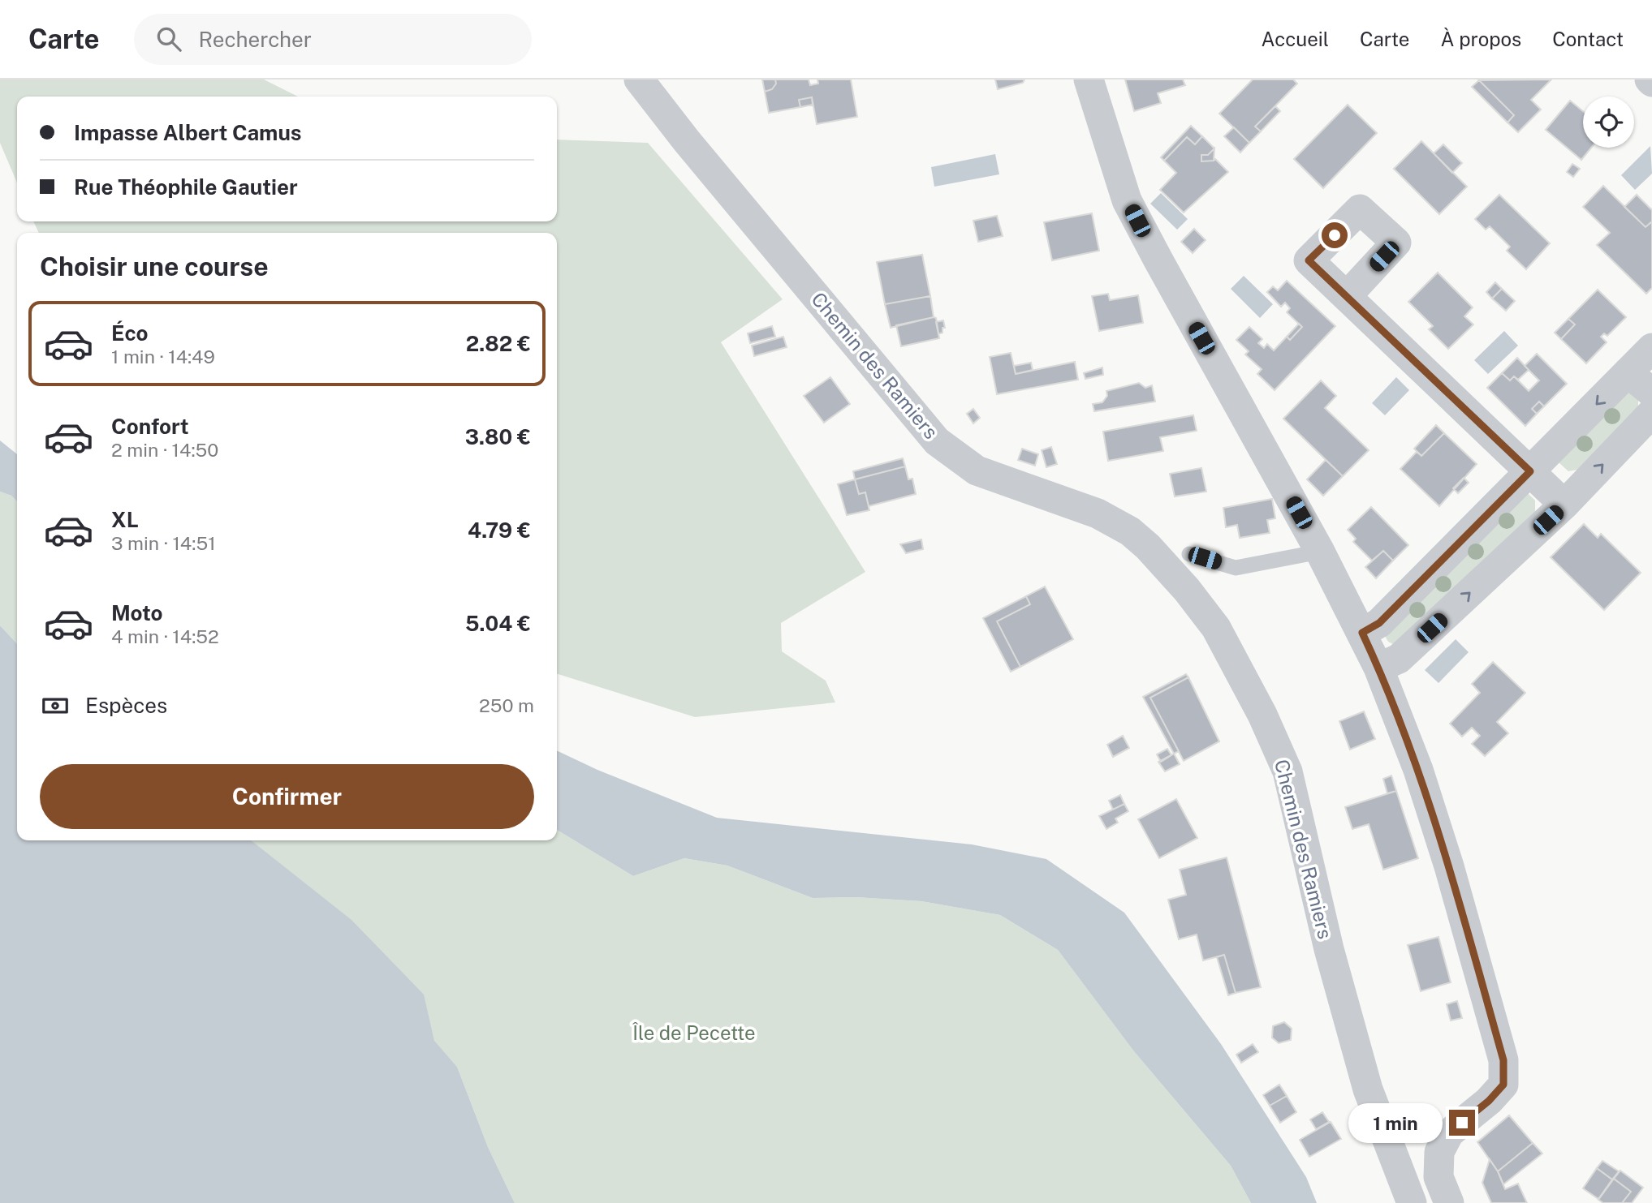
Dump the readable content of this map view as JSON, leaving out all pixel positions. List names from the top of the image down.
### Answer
{
  "streets": {
    "street": ["Chemin des Ramiers"]
  },
  "parks": ["Île de Pecette"],
  "page": {
    "header": "Carte",
    "search": "Rechercher",
    "nav": [
      "Accueil",
      "Carte",
      "À propos",
      "Contact"
    ],
    "banner": ["Impasse Albert Camus", "Rue Théophile Gautier"],
    "heading": "Choisir une course",
    "list": [
      {
        "name": "Éco",
        "note": "1 min · 14:49",
        "value": "2.82 €"
      },
      {
        "name": "Confort",
        "note": "2 min · 14:50",
        "value": "3.80 €"
      },
      {
        "name": "XL",
        "note": "3 min · 14:51",
        "value": "4.79 €"
      },
      {
        "name": "Moto",
        "note": "4 min · 14:52",
        "value": "5.04 €"
      }
    ],
    "pay": ["Espèces", "250 m"],
    "buttons": "Confirmer",
    "bubble": "1 min"
  }
}
